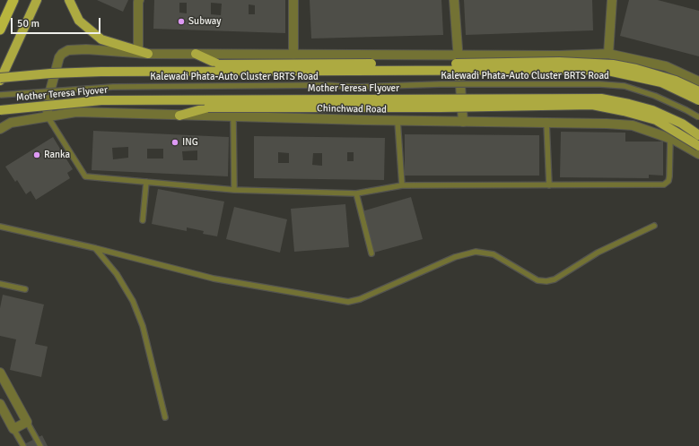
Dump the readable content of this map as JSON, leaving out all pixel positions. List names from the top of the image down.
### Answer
{
  "streets": {
    "main road": ["Mother Teresa Flyover"],
    "street": ["Chinchwad Road"],
    "lane": ["Kalewadi Phata-Auto Cluster BRTS Road"]
  },
  "places": ["Subway", "ING", "Ranka"],
  "scale_bar": "50 m"
}
